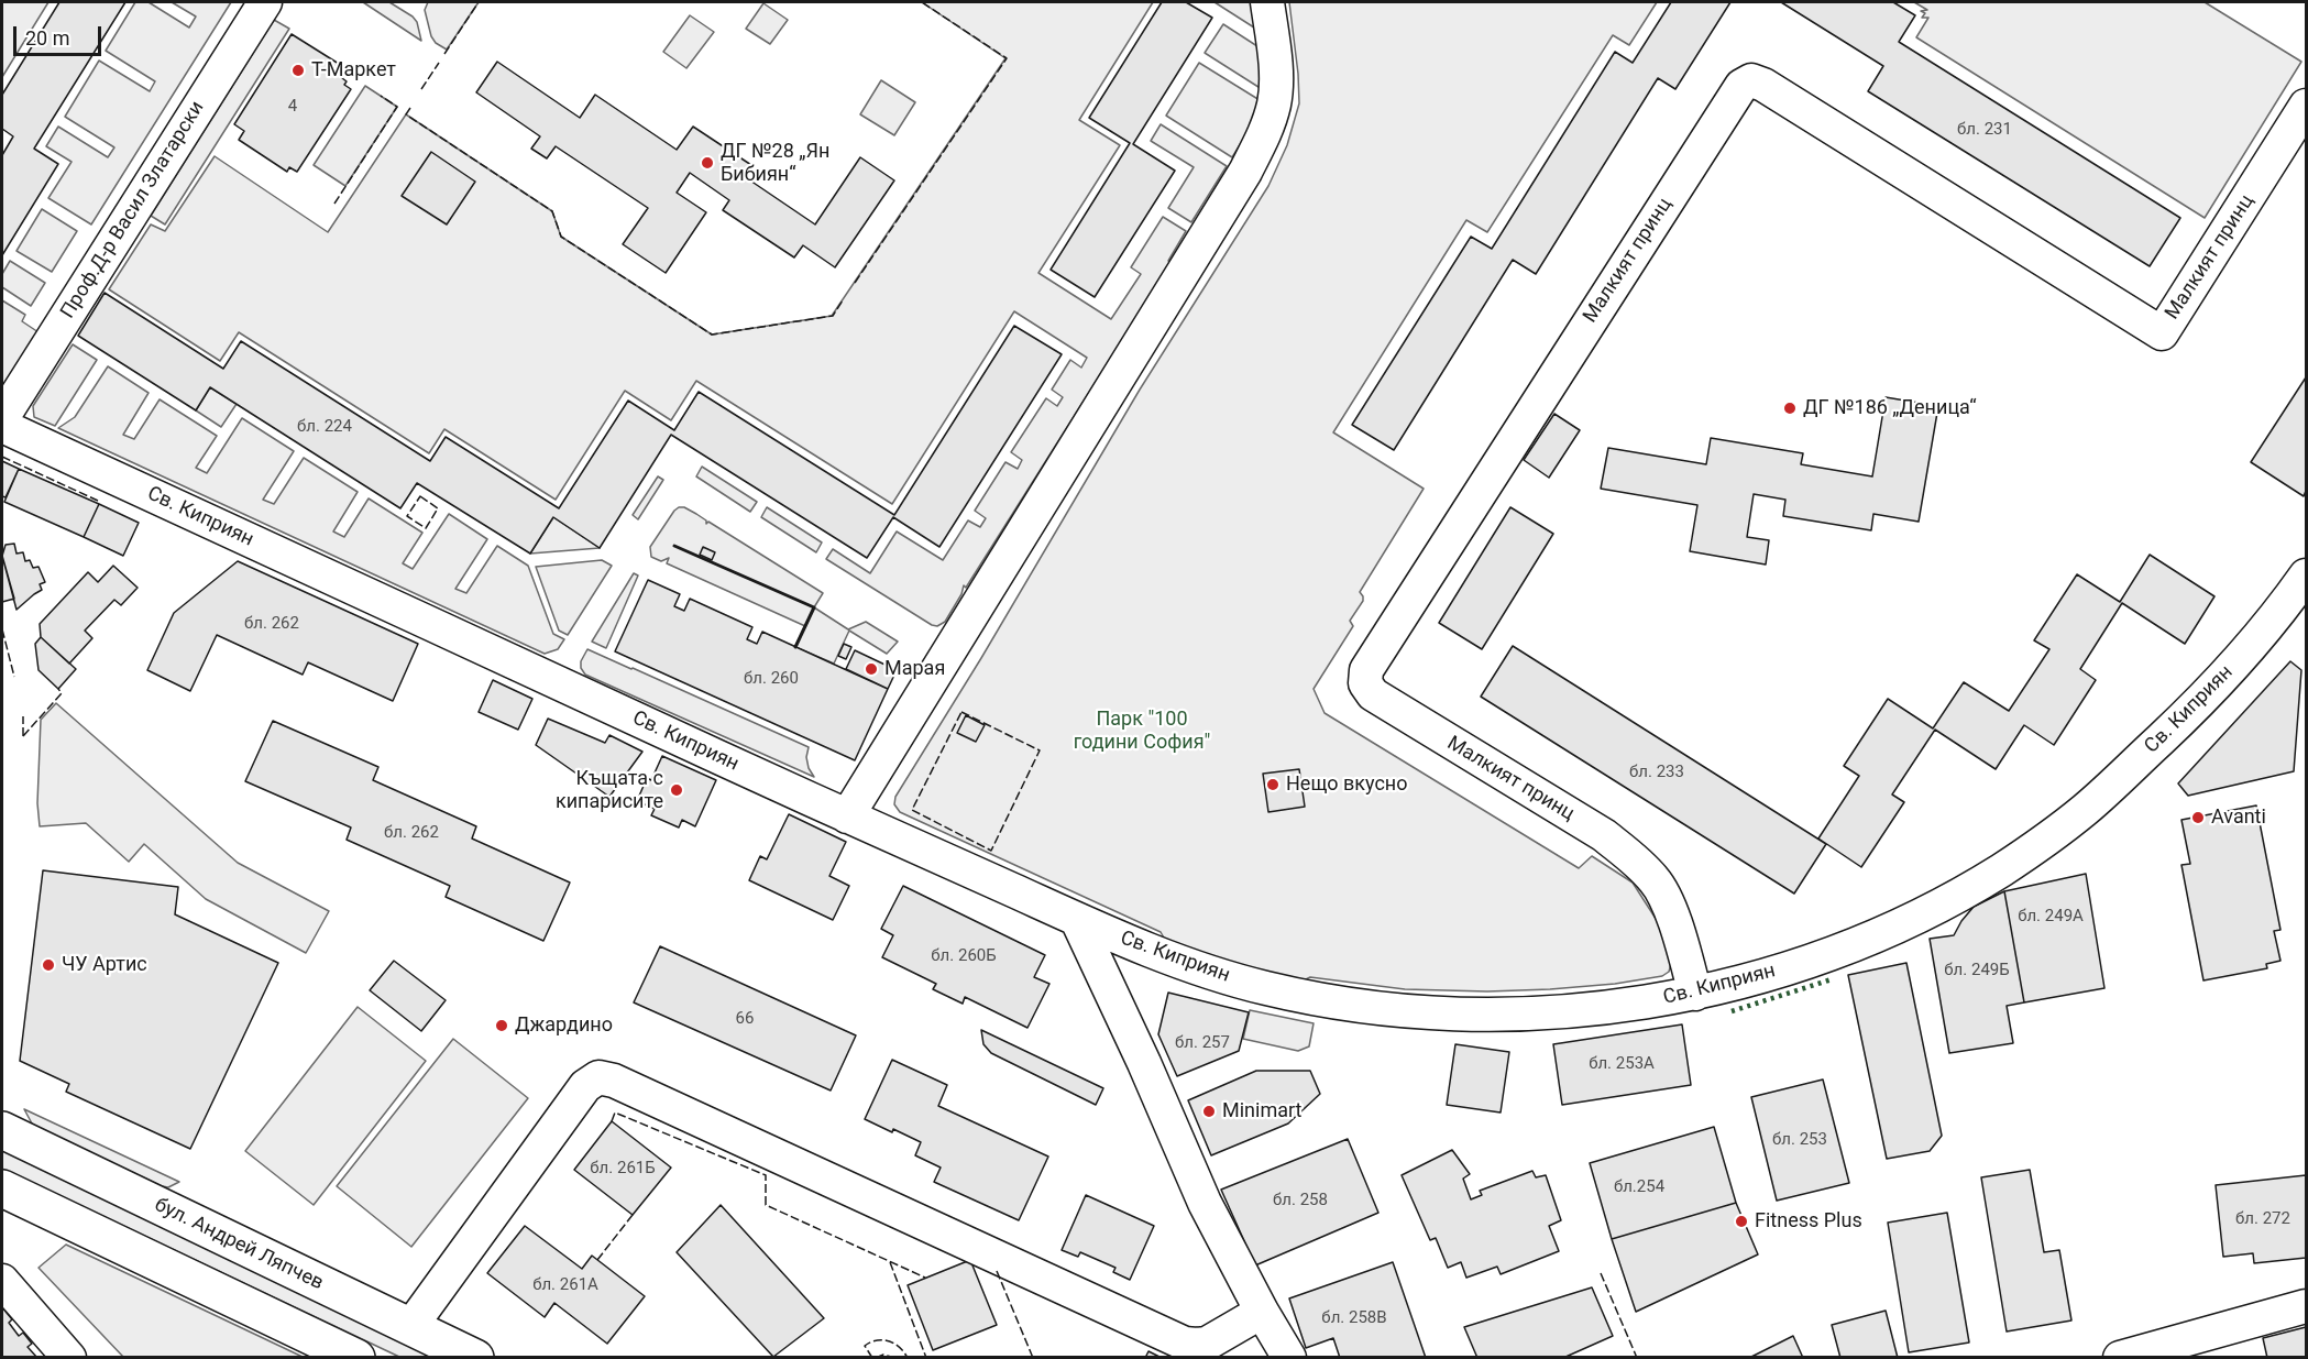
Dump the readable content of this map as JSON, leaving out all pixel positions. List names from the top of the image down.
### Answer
{
  "streets": {
    "main road": ["бул. Андрей Ляпчев"],
    "street": ["Проф.Д-р Васил Златарски", "Малкият принц", "Св. Киприян"]
  },
  "crossings": [
    ["Малкият принц", "Св. Киприян"]
  ],
  "parks": ["Парк \"100 години София\""],
  "places": [
    "Т-Маркет",
    "ДГ №28 „Ян Бибиян“",
    "ДГ №186 „Деница“",
    "Марая",
    "Нещо вкусно",
    "Къщата с кипарисите",
    "Avanti",
    "ЧУ Артис",
    "Джардино",
    "Minimart",
    "Fitness Plus"
  ],
  "house_numbers": [
    "4",
    "бл. 231",
    "бл. 224",
    "бл. 262",
    "бл. 260",
    "бл. 233",
    "бл. 262",
    "бл. 249А",
    "бл. 260Б",
    "бл. 249Б",
    "66",
    "бл. 257",
    "бл. 253А",
    "бл. 253",
    "бл. 261Б",
    "бл.254",
    "бл. 258",
    "бл. 272",
    "бл. 261А",
    "бл. 258В"
  ],
  "scale_bar": "20 m"
}
